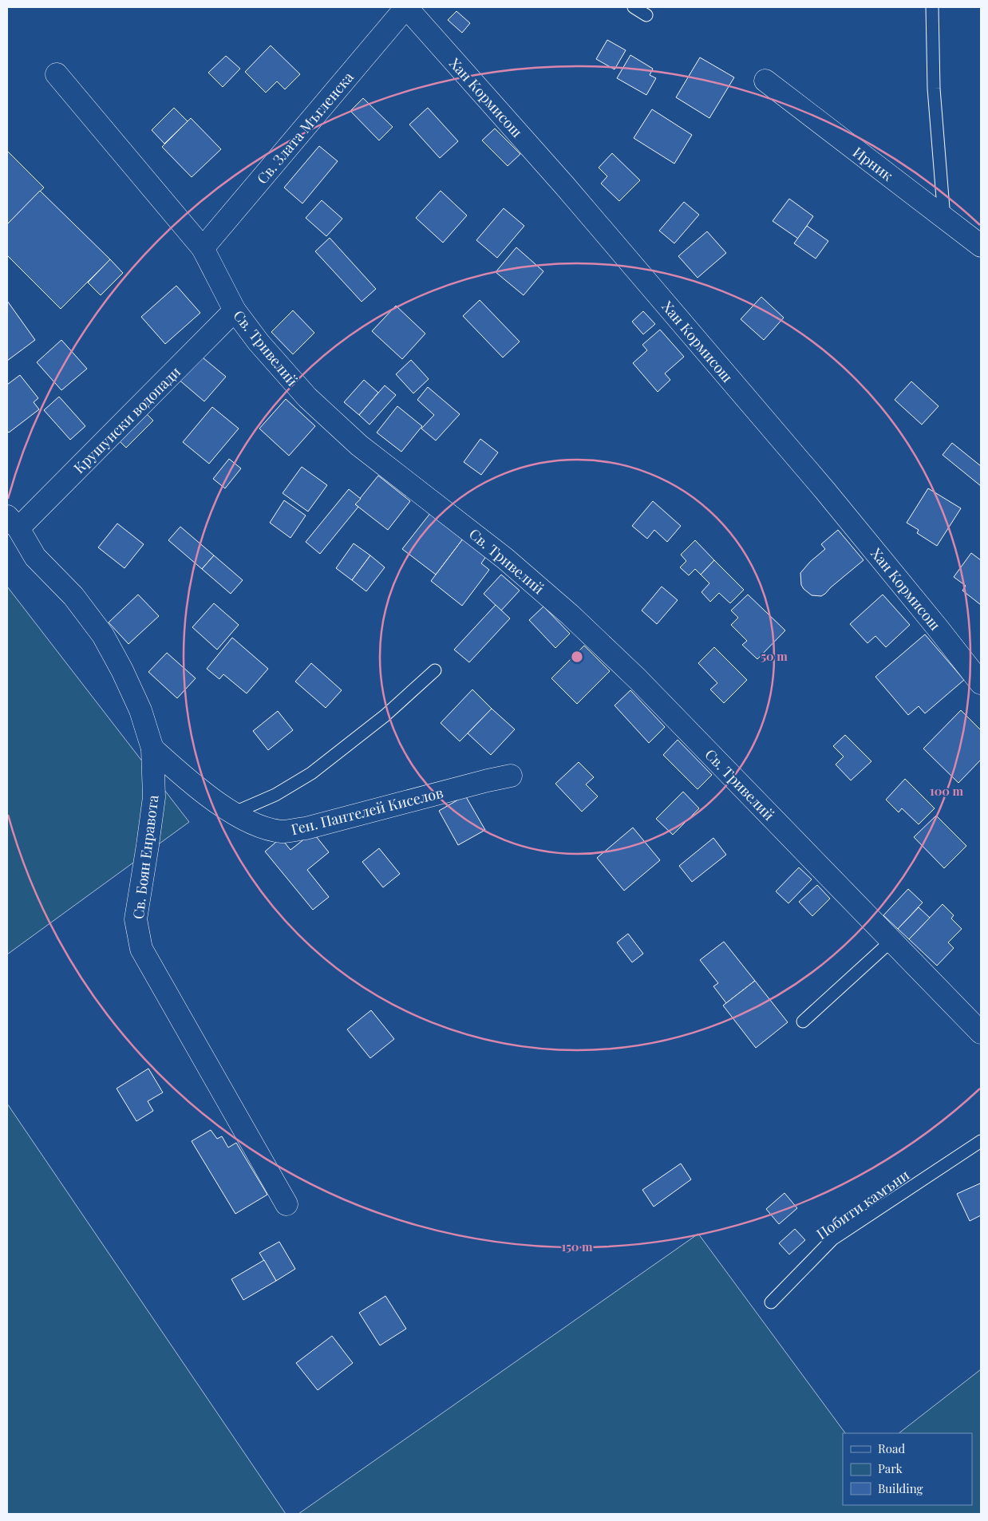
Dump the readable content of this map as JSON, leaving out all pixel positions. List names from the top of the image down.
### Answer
{
  "streets": {
    "street": [
      "Хан Кормисош",
      "Св. Злата Мъгленска",
      "Ирник",
      "Св. Тривелий",
      "Крушунски водопади",
      "Ген. Пантелей Киселов",
      "Св. Боян Енравота"
    ],
    "lane": ["Побити камъни"]
  },
  "crossings": [
    ["Хан Кормисош", "Св. Злата Мъгленска"],
    ["Св. Злата Мъгленска", "Св. Тривелий"],
    ["Св. Тривелий", "Крушунски водопади"],
    ["Крушунски водопади", "Св. Боян Енравота"],
    ["Ген. Пантелей Киселов", "Св. Боян Енравота"]
  ],
  "legend": ["Road", "Park", "Building"],
  "rings": ["50 m", "100 m", "150 m"]
}
